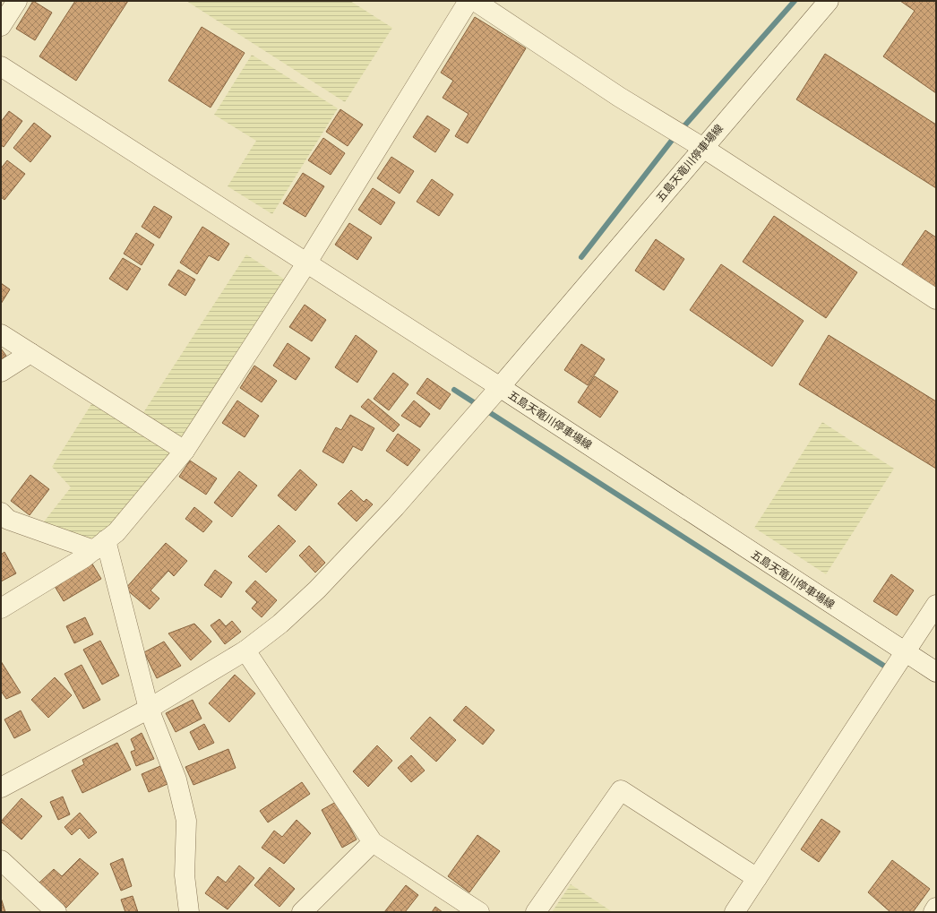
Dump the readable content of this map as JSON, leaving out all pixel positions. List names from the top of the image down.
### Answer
{
  "streets": {
    "street": ["五島天竜川停車場線"]
  }
}
